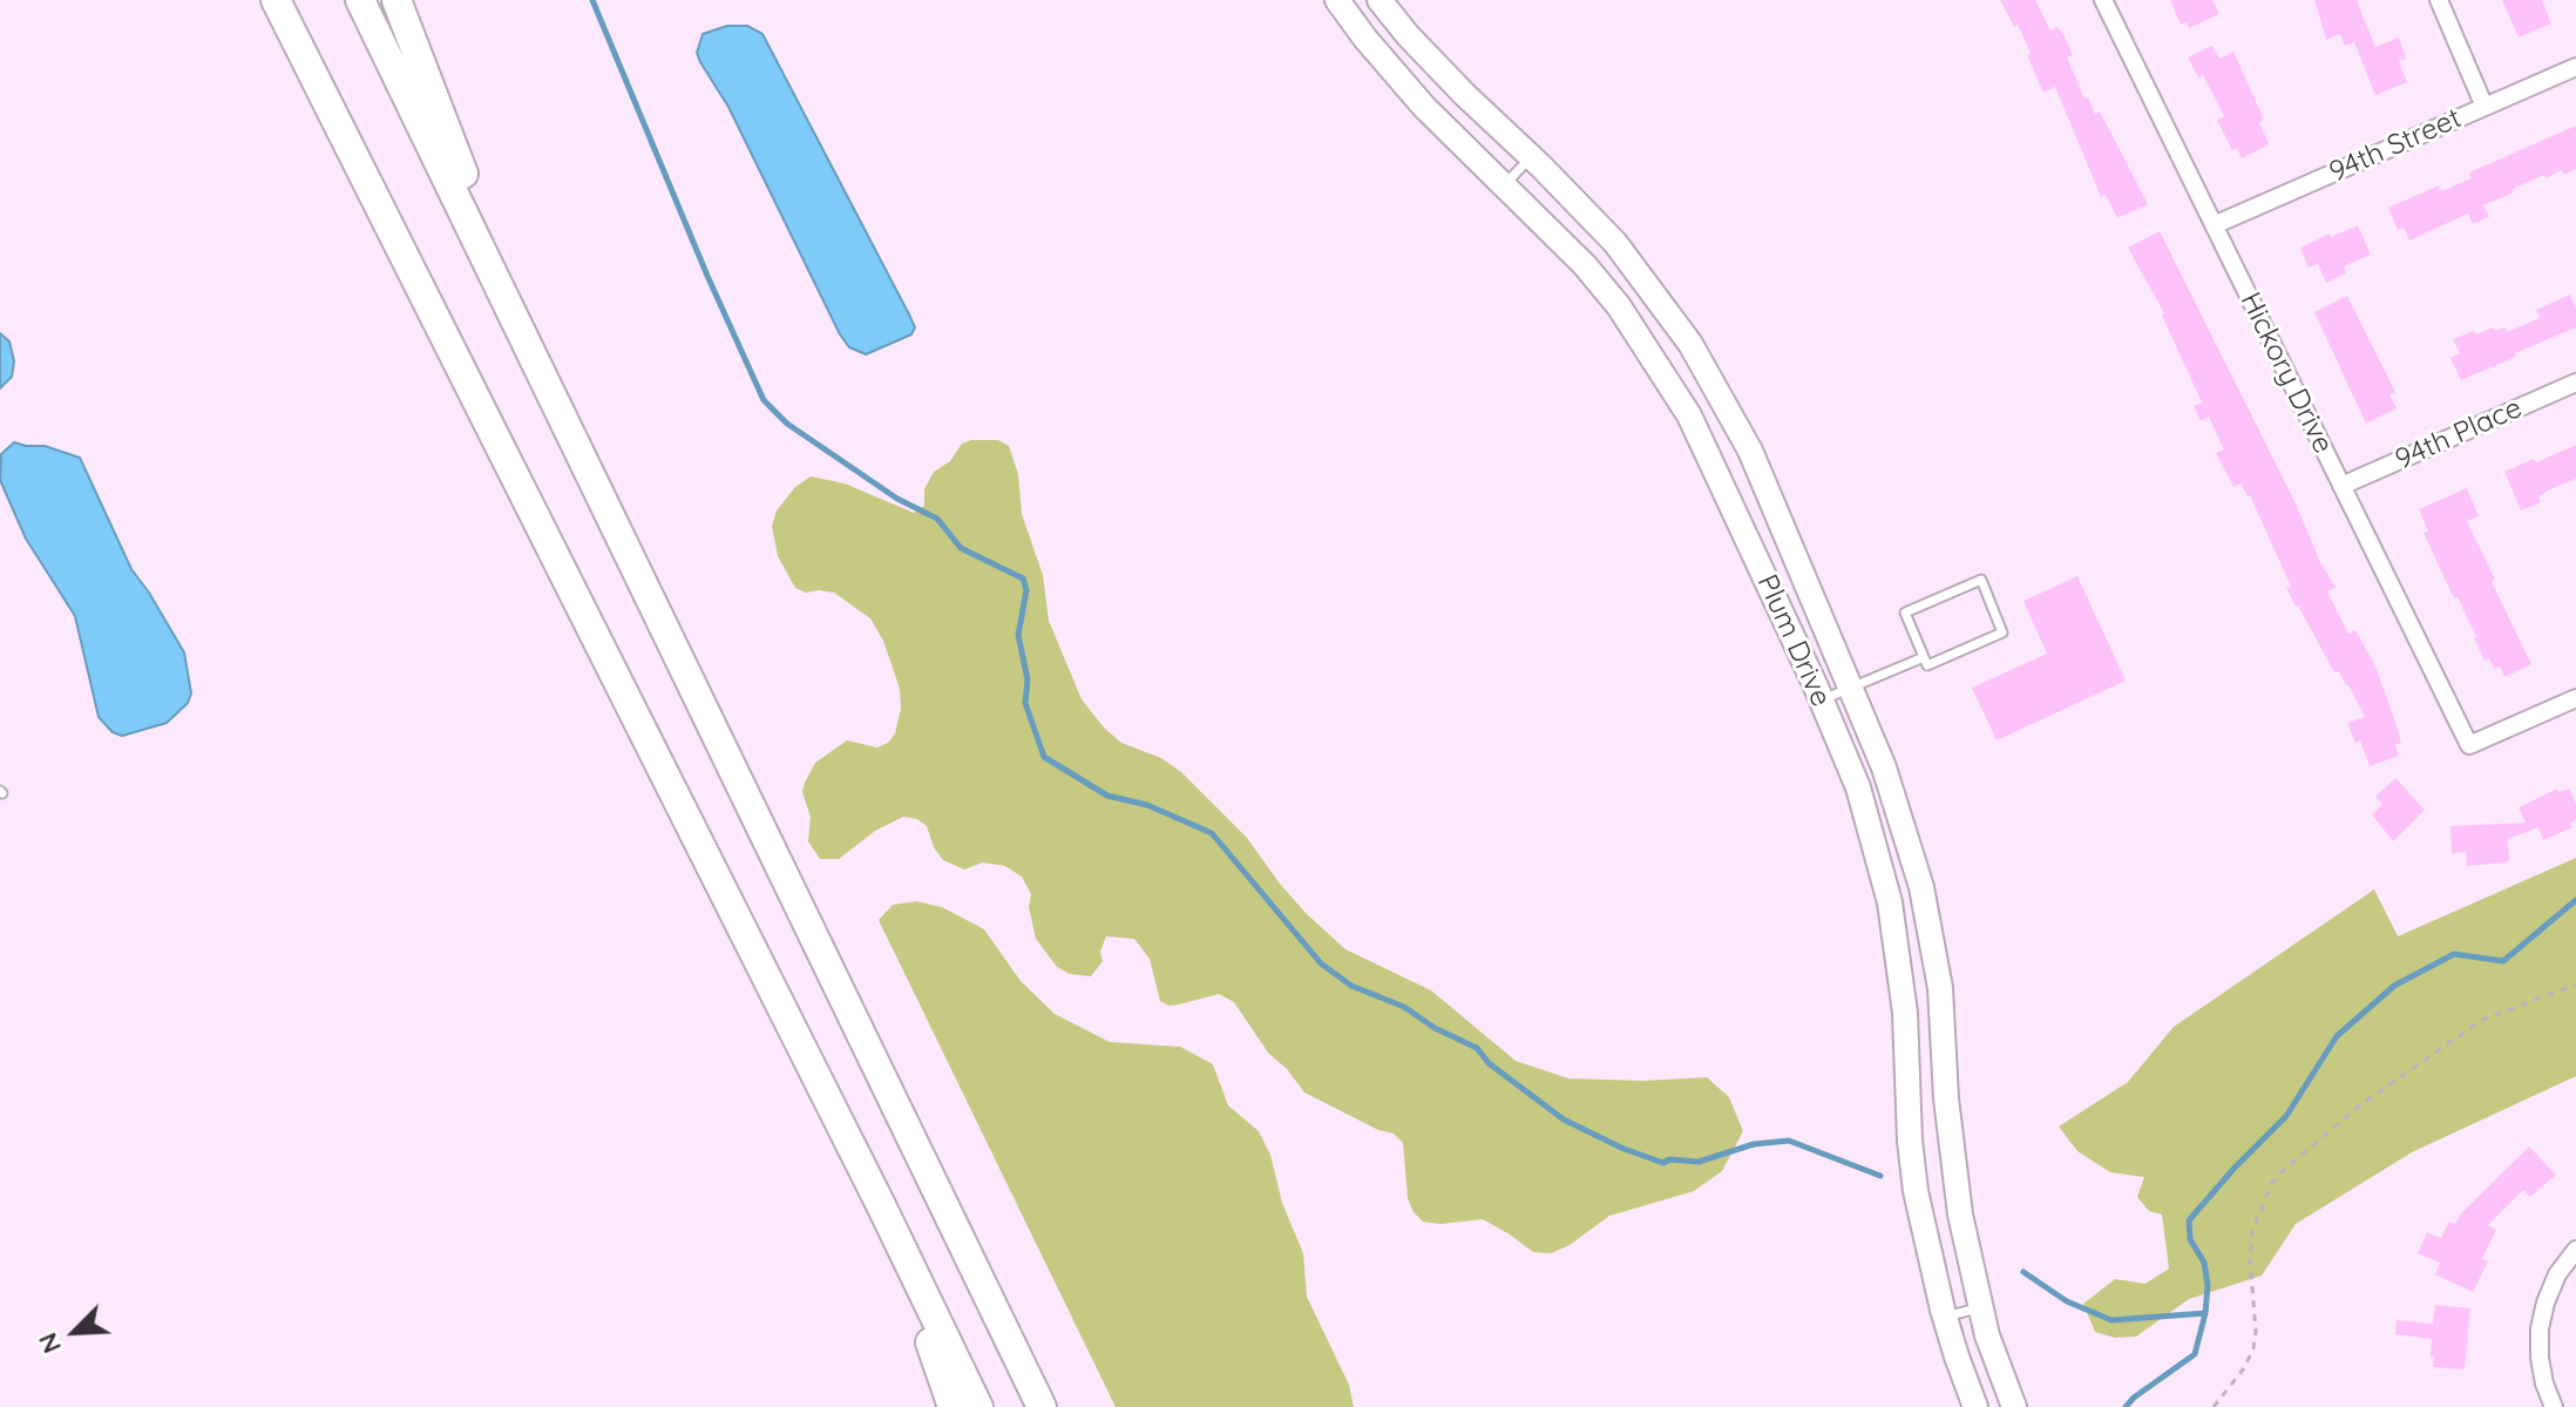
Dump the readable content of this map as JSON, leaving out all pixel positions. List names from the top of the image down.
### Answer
{
  "streets": {
    "street": [
      "94th Street",
      "Hickory Drive",
      "94th Place",
      "Plum Drive"
    ]
  },
  "crossings": [
    ["94th Street", "Hickory Drive"],
    ["Hickory Drive", "94th Place"]
  ],
  "north": "bottom left"
}
